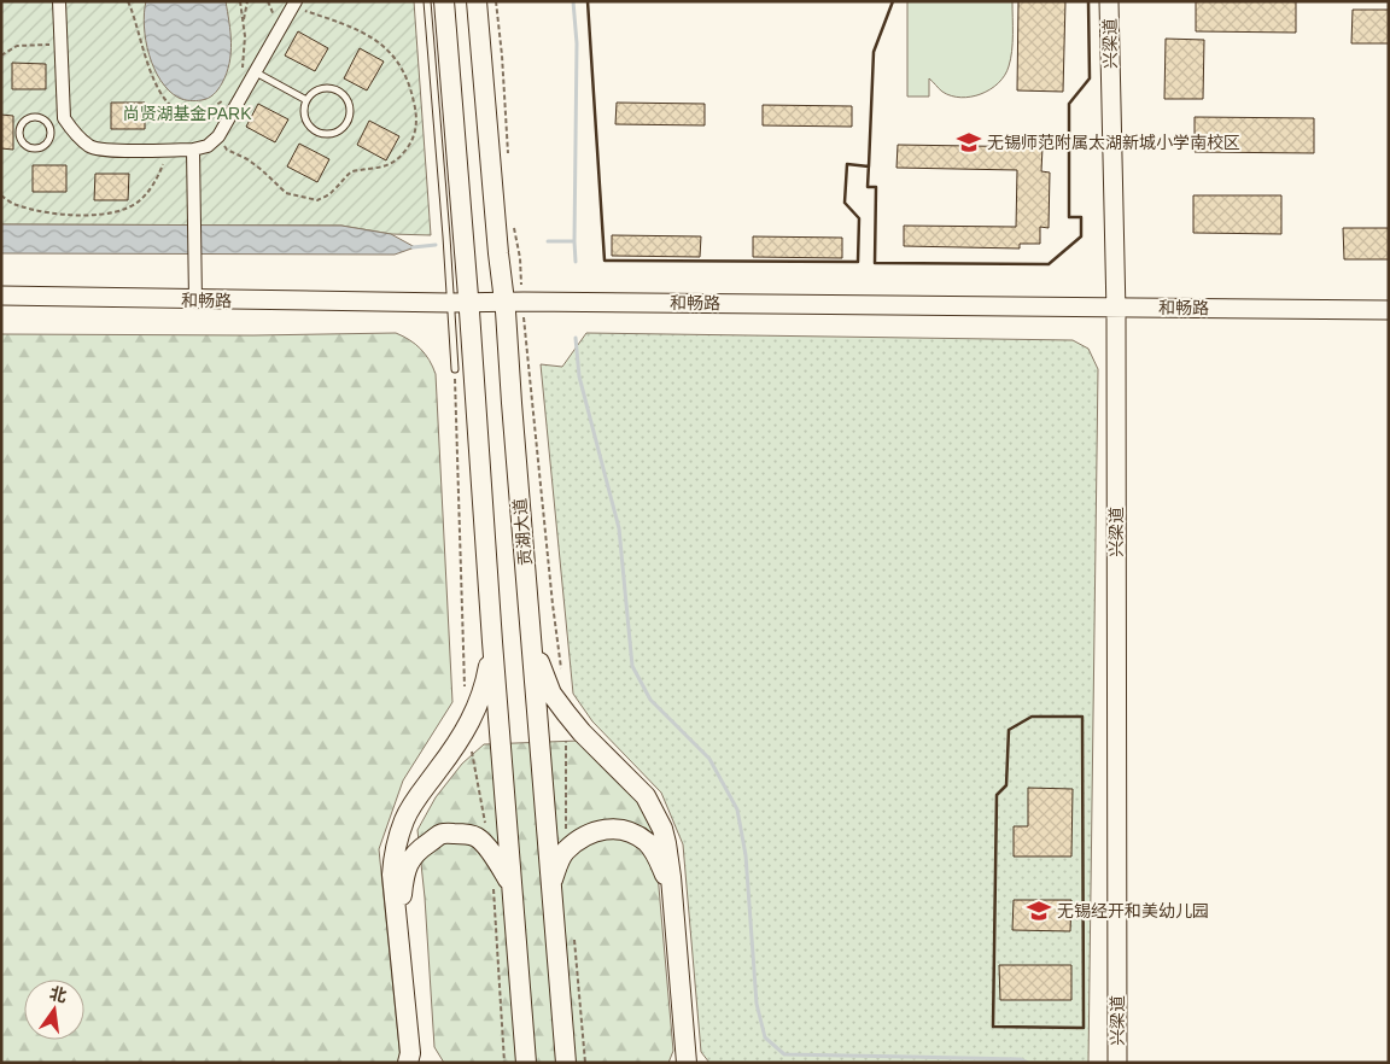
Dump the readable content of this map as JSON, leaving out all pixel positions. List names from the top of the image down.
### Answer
{
  "streets": {
    "main road": ["贡湖大道"],
    "street": ["兴梁道", "和畅路"]
  },
  "crossings": [
    ["兴梁道", "和畅路"],
    ["和畅路", "贡湖大道"]
  ],
  "parks": ["尚贤湖基金PARK"],
  "places": {
    "school or university": ["无锡师范附属太湖新城小学南校区", "无锡经开和美幼儿园"]
  },
  "north": "top"
}
